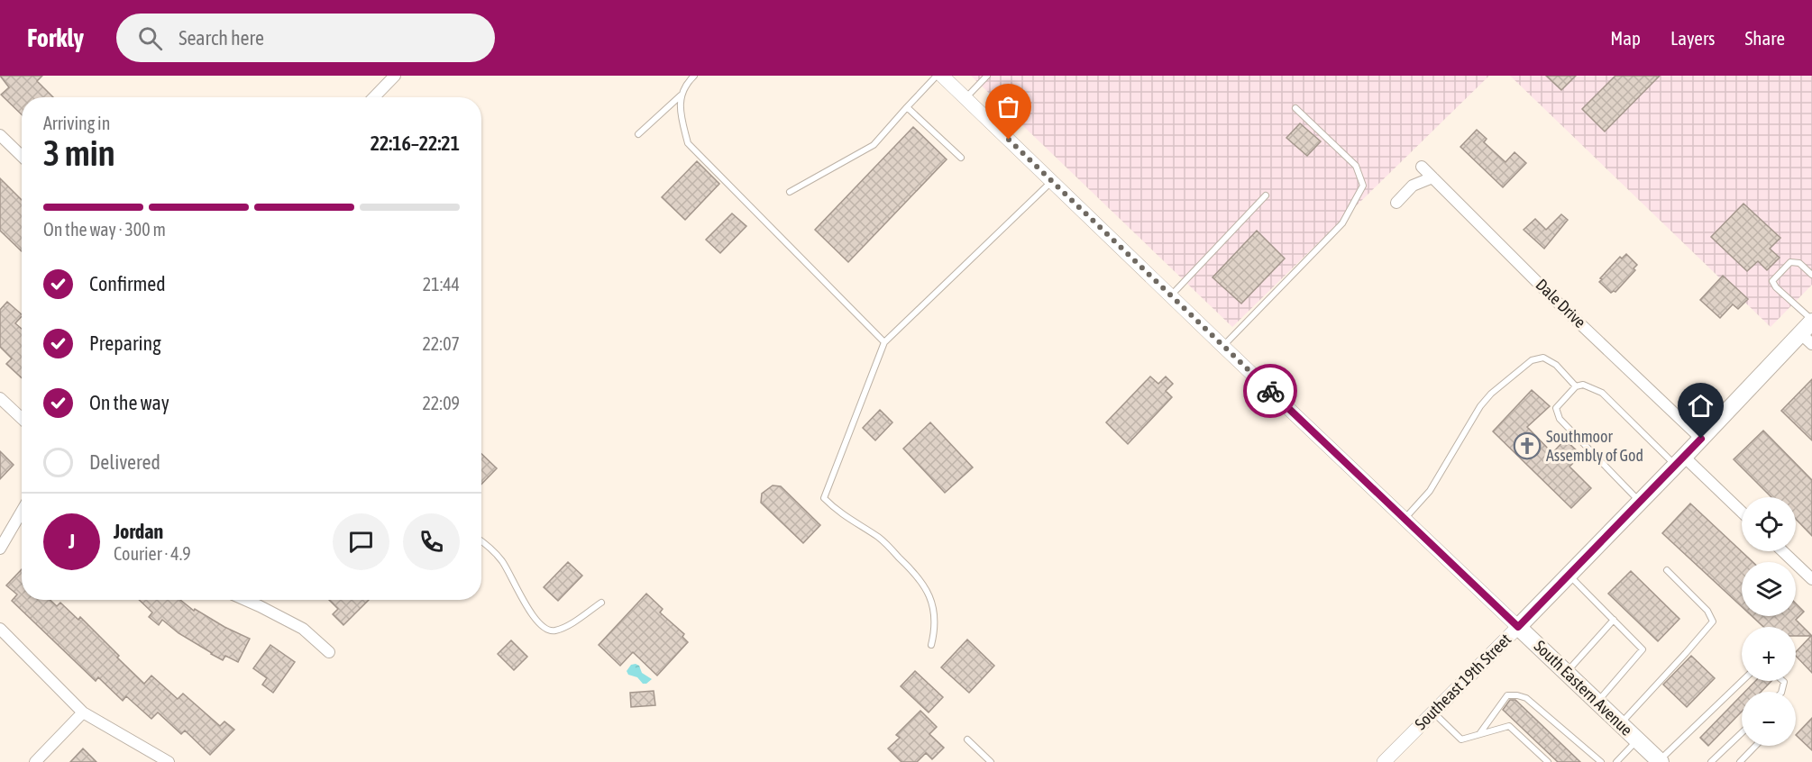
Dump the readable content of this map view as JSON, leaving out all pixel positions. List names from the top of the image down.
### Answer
{
  "streets": {
    "main road": ["Southeast 19th Street", "South Eastern Avenue"],
    "street": ["Dale Drive"]
  },
  "crossings": [
    ["Dale Drive", "Southeast 19th Street"],
    ["Southeast 19th Street", "South Eastern Avenue"]
  ],
  "places": {
    "church": ["Southmoor Assembly of God"]
  },
  "page": {
    "header": "Forkly",
    "search": "Search here",
    "nav": ["Map", "Layers", "Share"],
    "heading": ["3 min", "Arriving in", "22:16–22:21"],
    "panel": ["Jordan", "Courier · 4.9"],
    "bar": "On the way · 300 m",
    "list": [
      ["Confirmed", "21:44"],
      ["Preparing", "22:07"],
      ["On the way", "22:09"],
      "Delivered"
    ],
    "map_buttons": ["+", "−"],
    "round": "J"
  }
}
